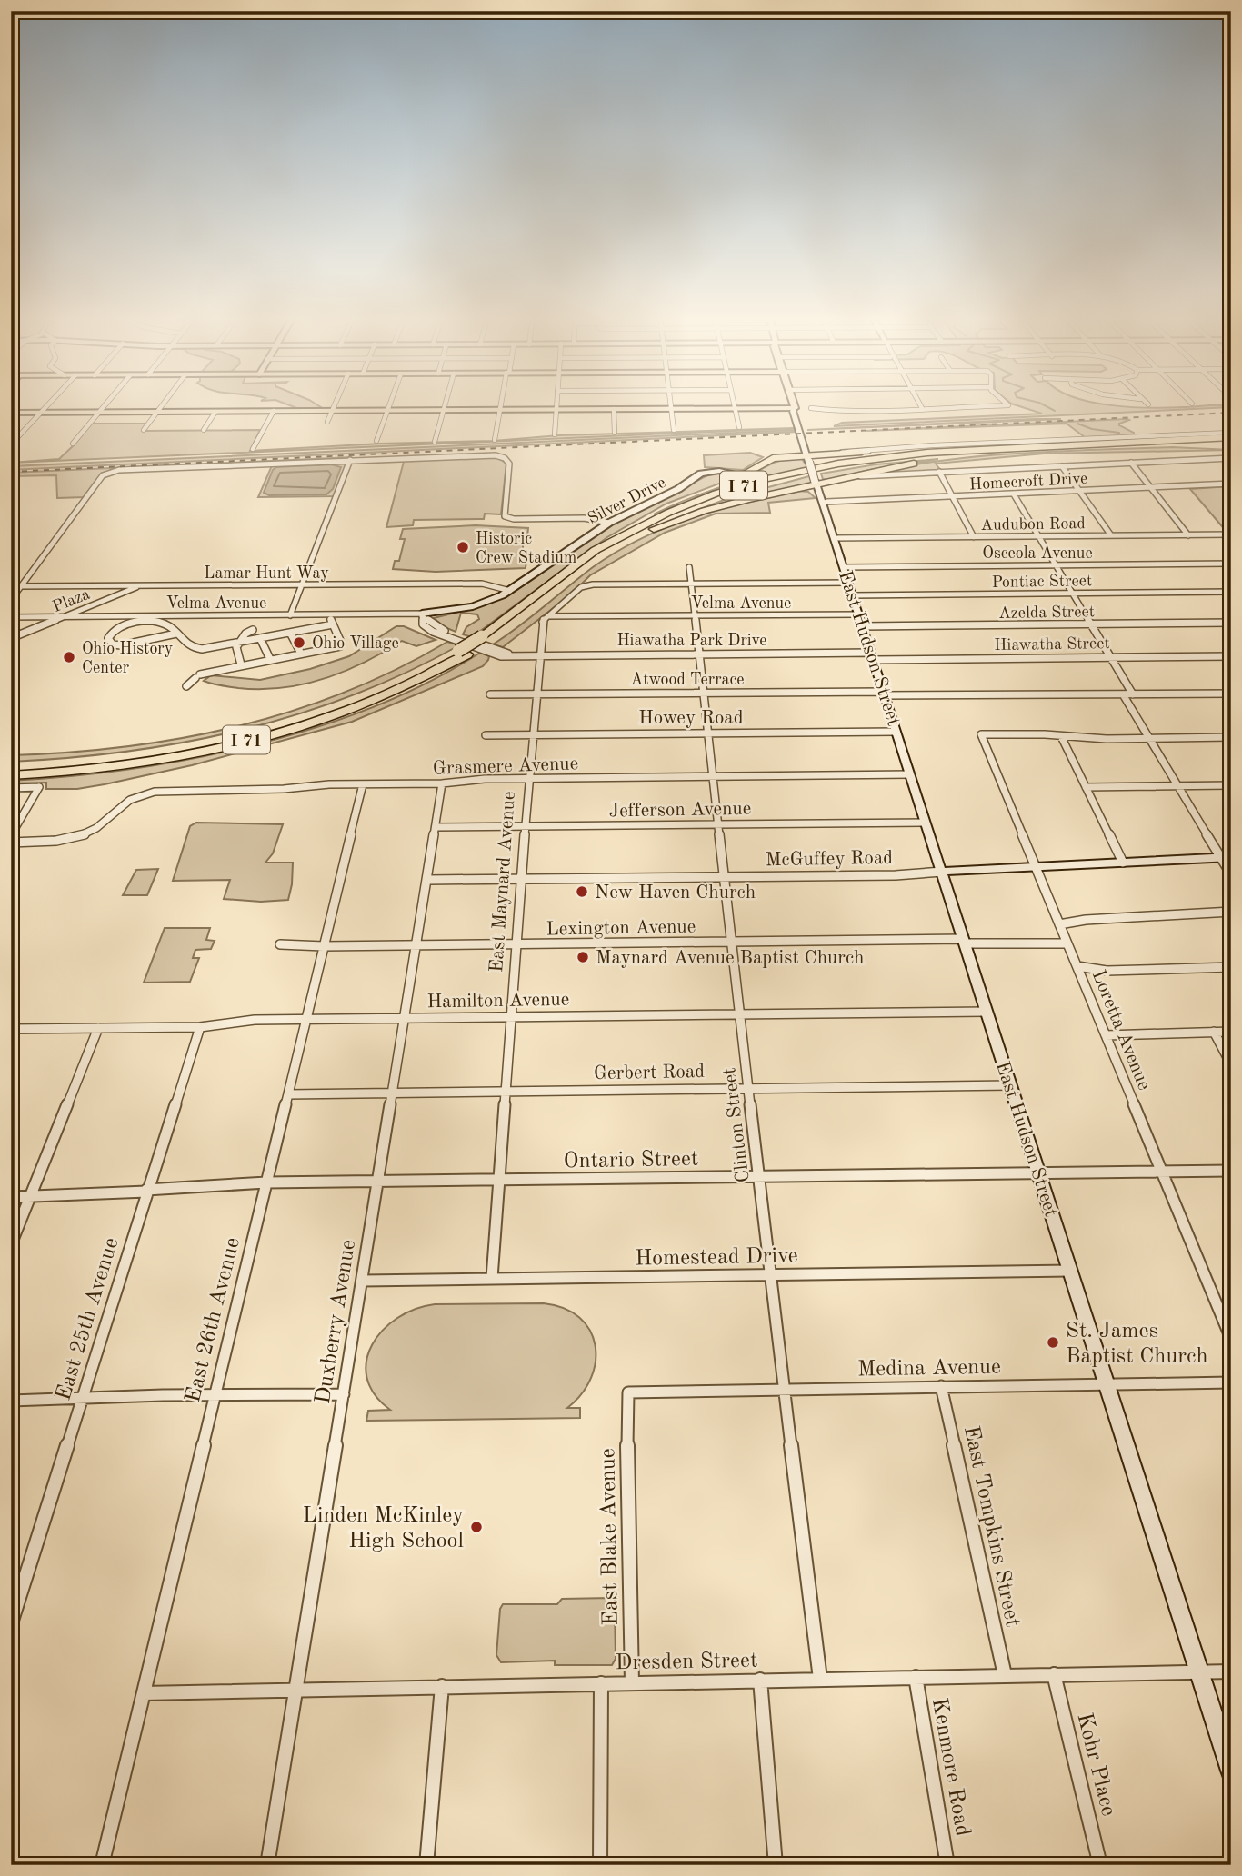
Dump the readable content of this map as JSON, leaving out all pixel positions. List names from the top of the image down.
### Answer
{
  "streets": {
    "highway": ["I 71"],
    "main road": ["East Hudson Street"],
    "street": [
      "Homecroft Drive",
      "Silver Drive",
      "Audubon Road",
      "Osceola Avenue",
      "Lamar Hunt Way",
      "Pontiac Street",
      "Plaza",
      "Velma Avenue",
      "Azelda Street",
      "Hiawatha Park Drive",
      "Hiawatha Street",
      "Atwood Terrace",
      "Howey Road",
      "Grasmere Avenue",
      "Jefferson Avenue",
      "McGuffey Road",
      "East Maynard Avenue",
      "Lexington Avenue",
      "Hamilton Avenue",
      "Loretta Avenue",
      "Gerbert Road",
      "Clinton Street",
      "Ontario Street",
      "Homestead Drive",
      "East 25th Avenue",
      "East 26th Avenue",
      "Duxberry Avenue",
      "Medina Avenue",
      "East Tompkins Street",
      "East Blake Avenue",
      "Dresden Street",
      "Kohr Place",
      "Kenmore Road"
    ]
  },
  "crossings": [
    ["Homecroft Drive", "East Hudson Street"],
    ["Silver Drive", "Lamar Hunt Way"],
    ["Silver Drive", "Velma Avenue"],
    ["Silver Drive", "Hiawatha Park Drive"],
    ["Audubon Road", "East Hudson Street"],
    ["Osceola Avenue", "East Hudson Street"],
    ["Lamar Hunt Way", "Plaza"],
    ["Pontiac Street", "East Hudson Street"],
    ["Plaza", "Velma Avenue"],
    ["Velma Avenue", "Hiawatha Park Drive"],
    ["Velma Avenue", "East Hudson Street"],
    ["Velma Avenue", "East Maynard Avenue"],
    ["Velma Avenue", "Clinton Street"],
    ["Azelda Street", "East Hudson Street"],
    ["Hiawatha Park Drive", "Hiawatha Street"],
    ["Hiawatha Park Drive", "East Hudson Street"],
    ["Hiawatha Park Drive", "East Maynard Avenue"],
    ["Hiawatha Park Drive", "Clinton Street"],
    ["Hiawatha Street", "East Hudson Street"],
    ["East Hudson Street", "Atwood Terrace"],
    ["East Hudson Street", "Howey Road"],
    ["East Hudson Street", "Grasmere Avenue"],
    ["East Hudson Street", "Jefferson Avenue"],
    ["East Hudson Street", "McGuffey Road"],
    ["East Hudson Street", "Lexington Avenue"],
    ["East Hudson Street", "Hamilton Avenue"],
    ["East Hudson Street", "Gerbert Road"],
    ["East Hudson Street", "Ontario Street"],
    ["East Hudson Street", "Homestead Drive"],
    ["East Hudson Street", "Medina Avenue"],
    ["East Hudson Street", "Dresden Street"],
    ["Atwood Terrace", "East Maynard Avenue"],
    ["Atwood Terrace", "Clinton Street"],
    ["Howey Road", "East Maynard Avenue"],
    ["Howey Road", "Clinton Street"],
    ["Grasmere Avenue", "East Maynard Avenue"],
    ["Grasmere Avenue", "Clinton Street"],
    ["Grasmere Avenue", "East 26th Avenue"],
    ["Grasmere Avenue", "Duxberry Avenue"],
    ["Jefferson Avenue", "East Maynard Avenue"],
    ["Jefferson Avenue", "Clinton Street"],
    ["Jefferson Avenue", "Duxberry Avenue"],
    ["McGuffey Road", "East Maynard Avenue"],
    ["McGuffey Road", "Loretta Avenue"],
    ["McGuffey Road", "Clinton Street"],
    ["McGuffey Road", "Duxberry Avenue"],
    ["East Maynard Avenue", "Lexington Avenue"],
    ["East Maynard Avenue", "Hamilton Avenue"],
    ["East Maynard Avenue", "Gerbert Road"],
    ["East Maynard Avenue", "Ontario Street"],
    ["East Maynard Avenue", "Homestead Drive"],
    ["Lexington Avenue", "Loretta Avenue"],
    ["Lexington Avenue", "Clinton Street"],
    ["Lexington Avenue", "East 26th Avenue"],
    ["Lexington Avenue", "Duxberry Avenue"],
    ["Hamilton Avenue", "Clinton Street"],
    ["Hamilton Avenue", "East 25th Avenue"],
    ["Hamilton Avenue", "East 26th Avenue"],
    ["Hamilton Avenue", "Duxberry Avenue"],
    ["Loretta Avenue", "Ontario Street"],
    ["Gerbert Road", "Clinton Street"],
    ["Gerbert Road", "East 26th Avenue"],
    ["Gerbert Road", "Duxberry Avenue"],
    ["Clinton Street", "Ontario Street"],
    ["Clinton Street", "Homestead Drive"],
    ["Clinton Street", "Medina Avenue"],
    ["Clinton Street", "Dresden Street"],
    ["Ontario Street", "East 25th Avenue"],
    ["Ontario Street", "East 26th Avenue"],
    ["Ontario Street", "Duxberry Avenue"],
    ["Homestead Drive", "Duxberry Avenue"],
    ["East 26th Avenue", "Dresden Street"],
    ["Duxberry Avenue", "Dresden Street"],
    ["Medina Avenue", "East Tompkins Street"],
    ["Medina Avenue", "East Blake Avenue"],
    ["East Tompkins Street", "Dresden Street"],
    ["East Blake Avenue", "Dresden Street"],
    ["Dresden Street", "Kohr Place"],
    ["Dresden Street", "Kenmore Road"]
  ],
  "places": [
    "Historic Crew Stadium",
    "Ohio Village",
    "Ohio History Center",
    "New Haven Church",
    "Maynard Avenue Baptist Church",
    "St. James Baptist Church",
    "Linden McKinley High School"
  ]
}
